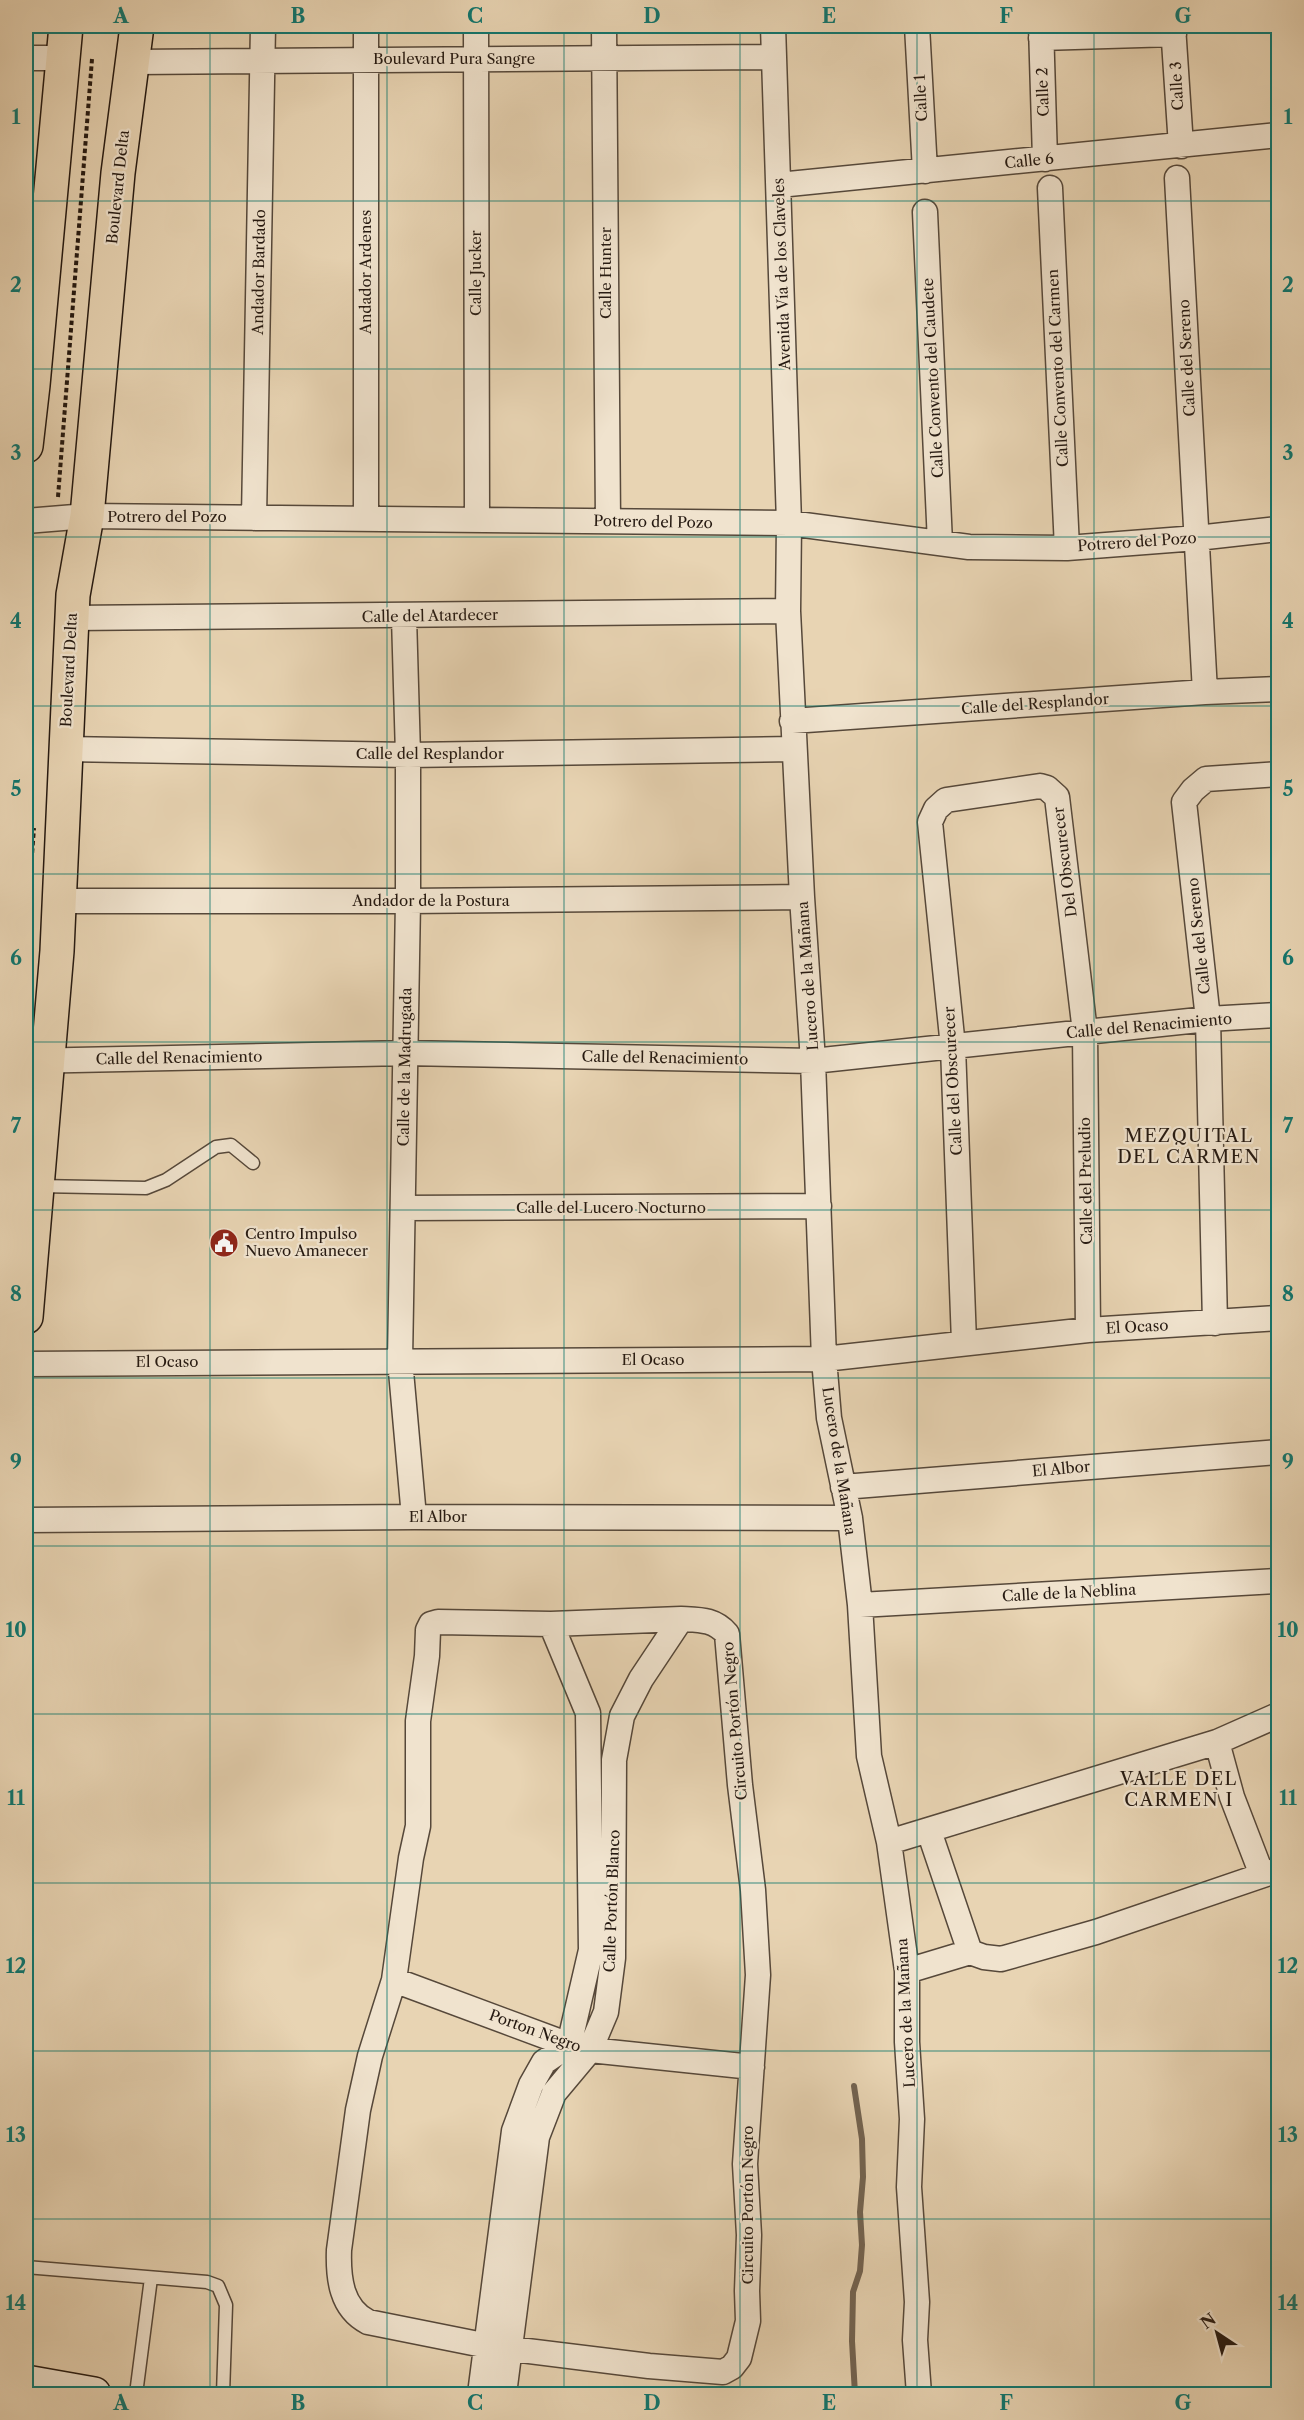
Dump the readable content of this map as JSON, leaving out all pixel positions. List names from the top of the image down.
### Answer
{
  "streets": {
    "main road": ["Boulevard Delta"],
    "street": [
      "Boulevard Pura Sangre",
      "Calle 3",
      "Calle 2",
      "Calle 1",
      "Calle 6",
      "Andador Bardado",
      "Andador Ardenes",
      "Calle Jucker",
      "Calle Hunter",
      "Avenida Vía de los Claveles",
      "Calle del Sereno",
      "Calle Convento del Carmen",
      "Calle Convento del Caudete",
      "Potrero del Pozo",
      "Calle del Atardecer",
      "Calle del Resplandor",
      "Del Obscurecer",
      "Andador de la Postura",
      "Lucero de la Mañana",
      "Calle del Renacimiento",
      "Calle de la Madrugada",
      "Calle del Obscurecer",
      "Calle del Preludio",
      "Calle del Lucero Nocturno",
      "El Ocaso",
      "El Albor",
      "Calle de la Neblina",
      "Circuito Portón Negro",
      "Calle Portón Blanco",
      "Porton Negro"
    ]
  },
  "crossings": [
    ["Boulevard Pura Sangre", "Boulevard Delta"],
    ["Boulevard Pura Sangre", "Andador Bardado"],
    ["Boulevard Pura Sangre", "Andador Ardenes"],
    ["Boulevard Pura Sangre", "Calle Jucker"],
    ["Boulevard Pura Sangre", "Calle Hunter"],
    ["Boulevard Pura Sangre", "Avenida Vía de los Claveles"],
    ["Calle 3", "Calle 6"],
    ["Calle 2", "Calle 6"],
    ["Calle 1", "Calle 6"],
    ["Calle 6", "Avenida Vía de los Claveles"],
    ["Boulevard Delta", "Potrero del Pozo"],
    ["Boulevard Delta", "Calle del Atardecer"],
    ["Boulevard Delta", "Calle del Resplandor"],
    ["Boulevard Delta", "Andador de la Postura"],
    ["Boulevard Delta", "Calle del Renacimiento"],
    ["Andador Bardado", "Potrero del Pozo"],
    ["Andador Ardenes", "Potrero del Pozo"],
    ["Calle Jucker", "Potrero del Pozo"],
    ["Calle Hunter", "Potrero del Pozo"],
    ["Avenida Vía de los Claveles", "Potrero del Pozo"],
    ["Avenida Vía de los Claveles", "Lucero de la Mañana"],
    ["Calle del Sereno", "Potrero del Pozo"],
    ["Calle del Sereno", "Calle del Resplandor"],
    ["Calle del Sereno", "Calle del Renacimiento"],
    ["Calle del Sereno", "El Ocaso"],
    ["Calle Convento del Carmen", "Potrero del Pozo"],
    ["Calle Convento del Caudete", "Potrero del Pozo"],
    ["Potrero del Pozo", "Lucero de la Mañana"],
    ["Calle del Atardecer", "Lucero de la Mañana"],
    ["Calle del Atardecer", "Calle de la Madrugada"],
    ["Calle del Resplandor", "Lucero de la Mañana"],
    ["Calle del Resplandor", "Calle de la Madrugada"],
    ["Del Obscurecer", "Calle del Renacimiento"],
    ["Del Obscurecer", "Calle del Obscurecer"],
    ["Del Obscurecer", "Calle del Preludio"],
    ["Andador de la Postura", "Lucero de la Mañana"],
    ["Andador de la Postura", "Calle de la Madrugada"],
    ["Lucero de la Mañana", "Calle del Renacimiento"],
    ["Lucero de la Mañana", "Calle del Lucero Nocturno"],
    ["Lucero de la Mañana", "El Ocaso"],
    ["Lucero de la Mañana", "El Albor"],
    ["Lucero de la Mañana", "Calle de la Neblina"],
    ["Calle del Renacimiento", "Calle de la Madrugada"],
    ["Calle del Renacimiento", "Calle del Obscurecer"],
    ["Calle del Renacimiento", "Calle del Preludio"],
    ["Calle de la Madrugada", "Calle del Lucero Nocturno"],
    ["Calle de la Madrugada", "El Ocaso"],
    ["Calle de la Madrugada", "El Albor"],
    ["Calle del Obscurecer", "El Ocaso"],
    ["Calle del Preludio", "El Ocaso"],
    ["Circuito Portón Negro", "Calle Portón Blanco"],
    ["Circuito Portón Negro", "Porton Negro"],
    ["Calle Portón Blanco", "Porton Negro"]
  ],
  "districts": ["MEZQUITAL DEL CARMEN", "VALLE DEL CARMEN I"],
  "places": {
    "public building": ["Centro Impulso Nuevo Amanecer"]
  },
  "north": "top left",
  "grid": {
    "columns": [
      "A",
      "B",
      "C",
      "D",
      "E",
      "F",
      "G"
    ],
    "rows": [
      "1",
      "2",
      "3",
      "4",
      "5",
      "6",
      "7",
      "8",
      "9",
      "10",
      "11",
      "12",
      "13",
      "14"
    ]
  }
}
